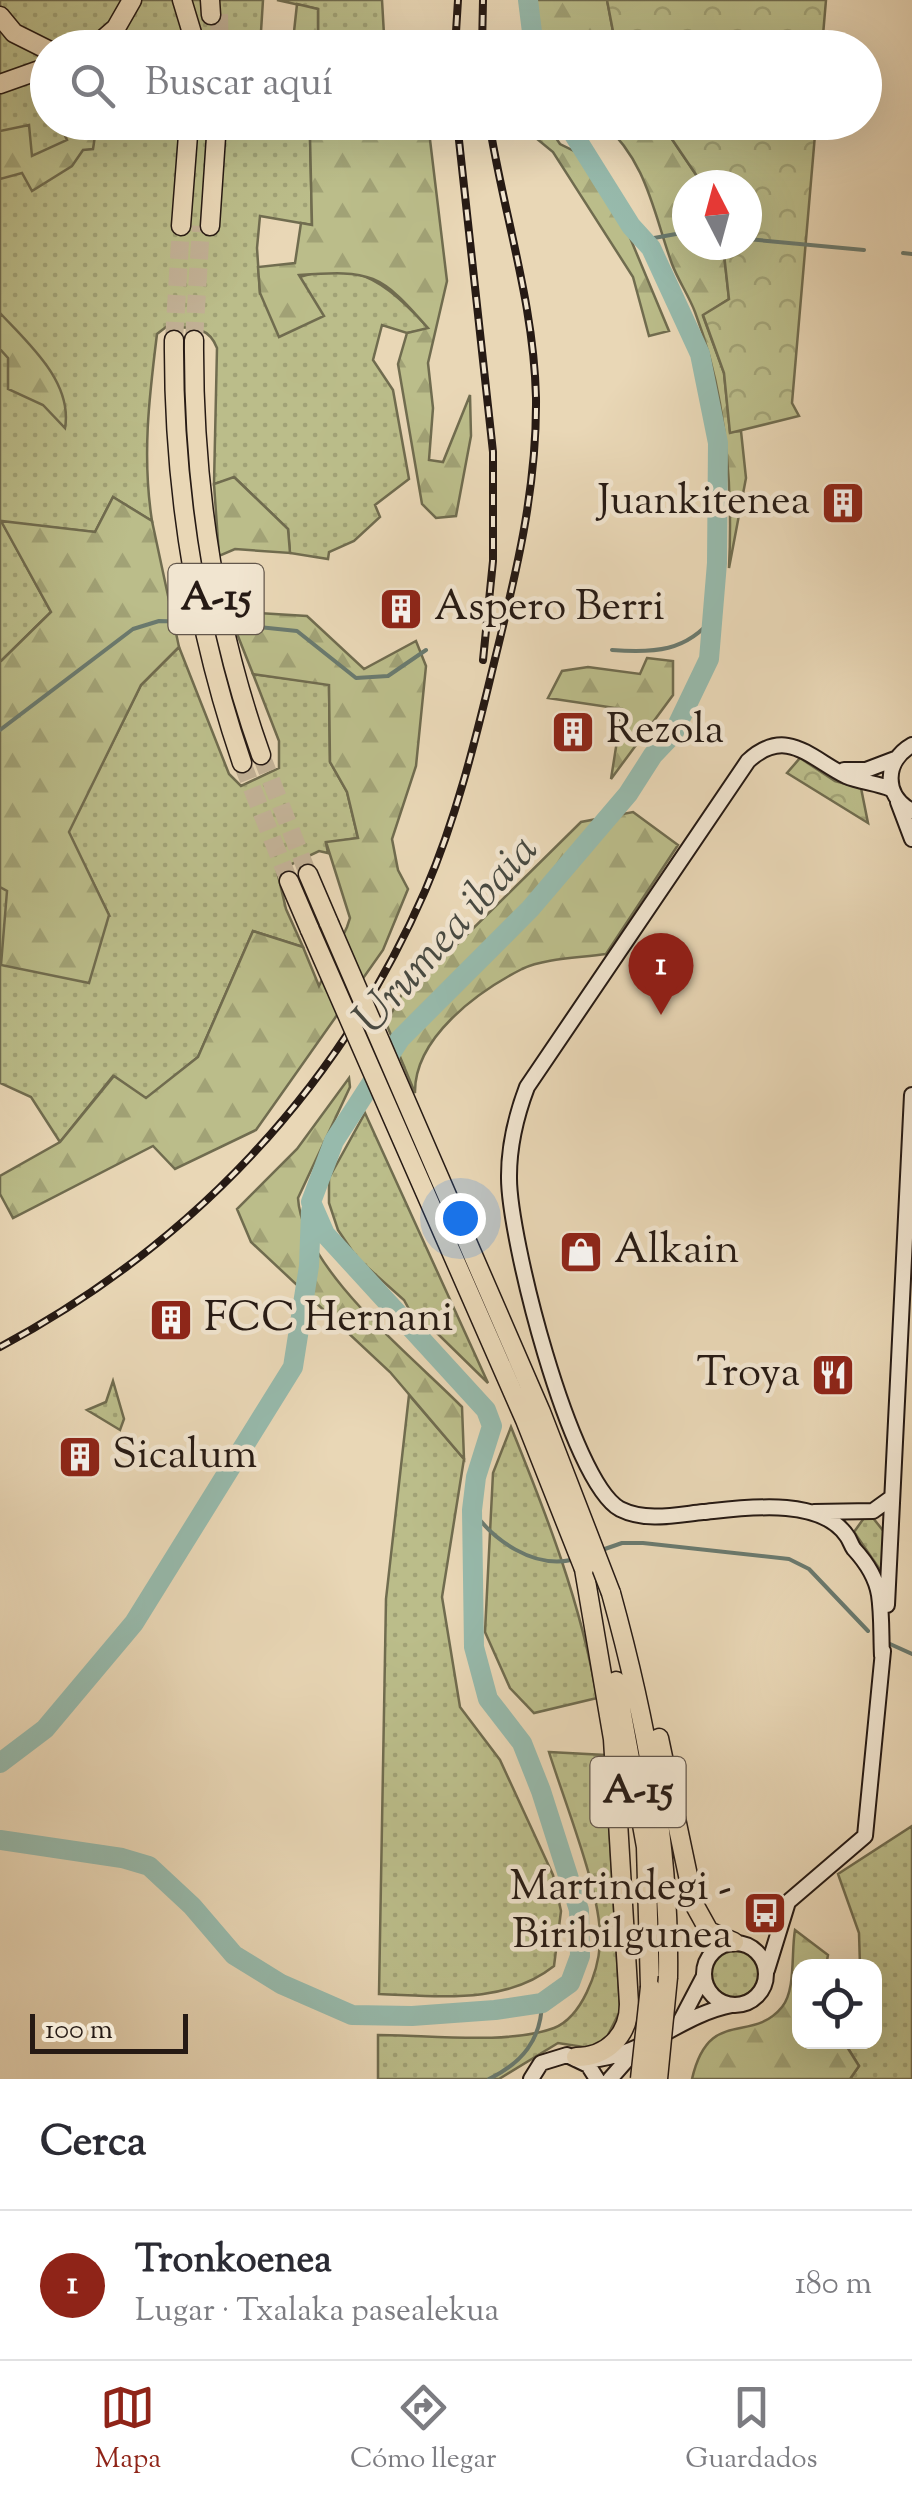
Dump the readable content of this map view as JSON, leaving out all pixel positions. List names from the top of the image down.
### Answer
{
  "streets": {
    "highway": ["A-15"]
  },
  "water": ["Urumea ibaia"],
  "places": {
    "building": [
      "Juankitenea",
      "Aspero Berri",
      "Rezola",
      "FCC Hernani",
      "Sicalum"
    ],
    "shop": ["Alkain"],
    "restaurant": ["Troya"],
    "bus stop": ["Martindegi - Biribilgunea"]
  },
  "scale_bar": "100 m",
  "north": "top",
  "page": {
    "search": "Buscar aquí",
    "pins": "1",
    "scale": "100 m",
    "heading": "Cerca",
    "list": [
      {
        "mark": "1",
        "name": "Tronkoenea",
        "note": "Lugar · Txalaka pasealekua",
        "value": "180 m"
      }
    ],
    "nav": ["Mapa", "Cómo llegar", "Guardados"]
  }
}
